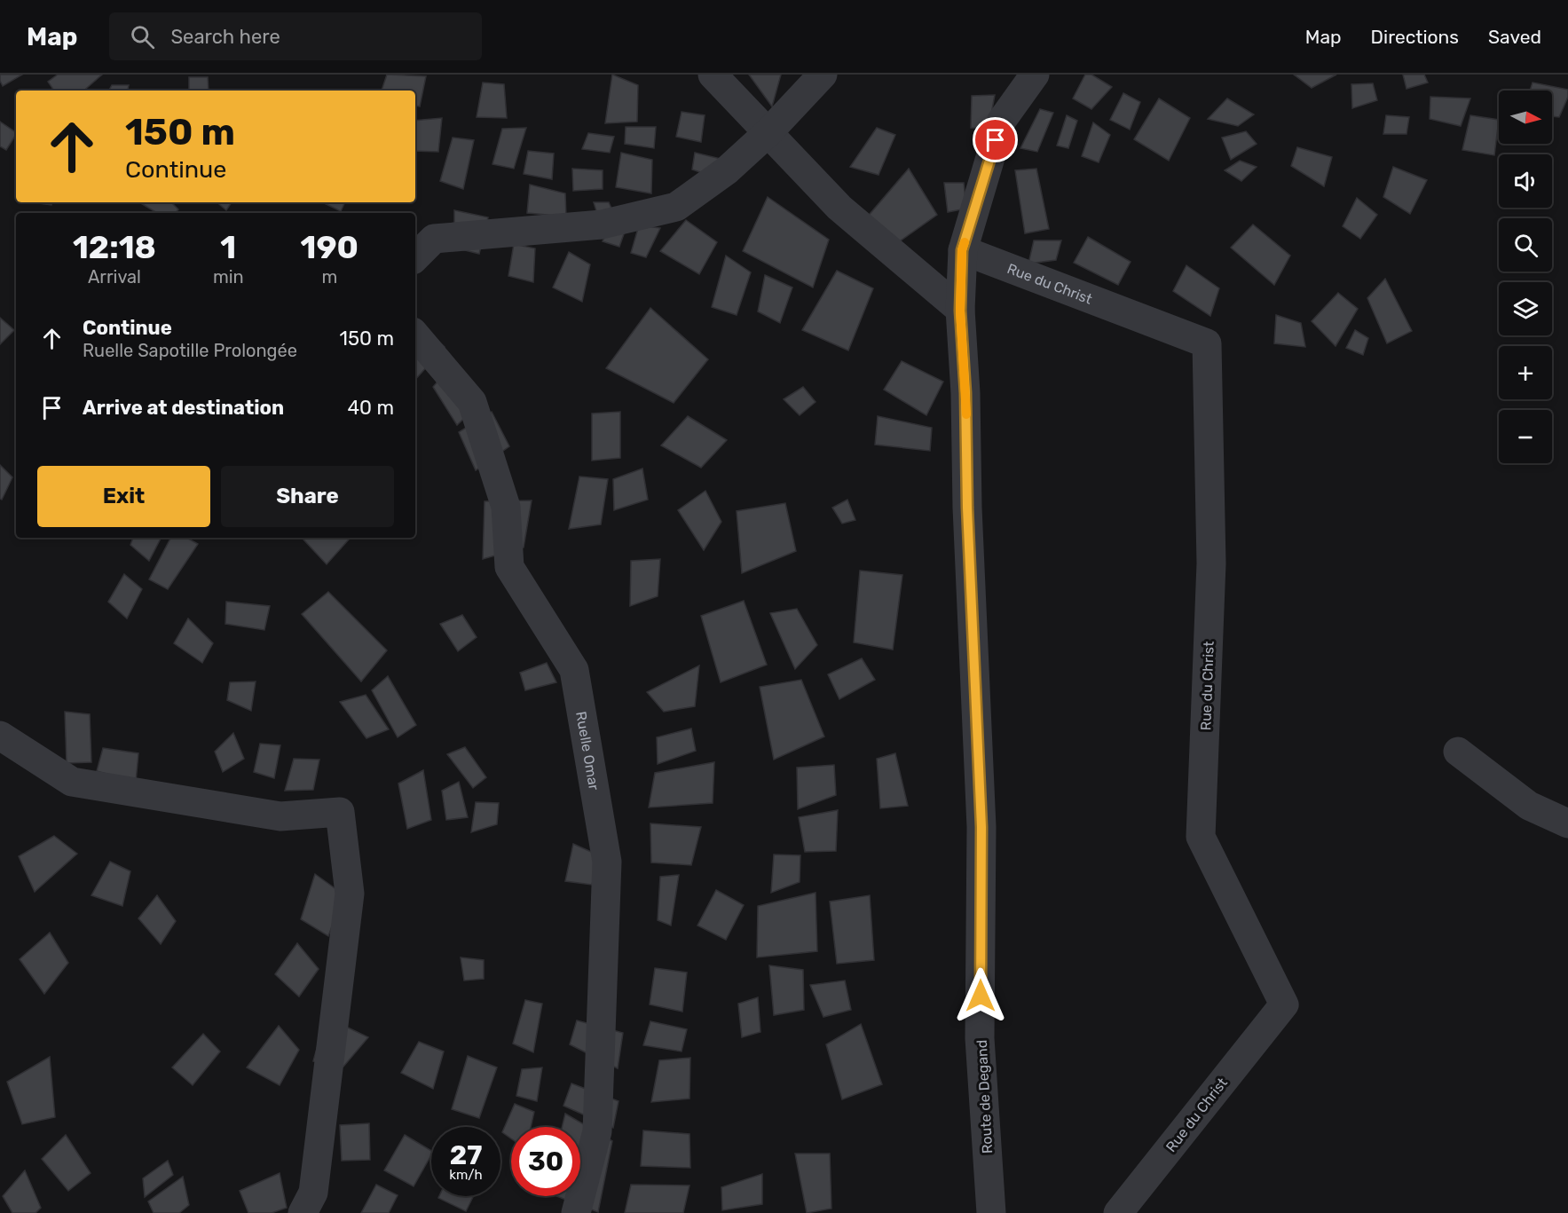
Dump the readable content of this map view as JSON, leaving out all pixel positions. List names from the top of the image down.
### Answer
{
  "streets": {
    "street": ["Rue du Christ", "Ruelle Omar", "Route de Degand"]
  },
  "crossings": [
    ["Rue du Christ", "Route de Degand"]
  ],
  "north": "right",
  "page": {
    "header": "Map",
    "search": "Search here",
    "nav": ["Map", "Directions", "Saved"],
    "map_buttons": ["+", "−"],
    "turn": ["150 m", "Continue"],
    "eta": [
      "12:18",
      "Arrival",
      "1",
      "min",
      "190",
      "m"
    ],
    "list": [
      {
        "name": "Continue",
        "note": "Ruelle Sapotille Prolongée",
        "value": "150 m"
      },
      {
        "name": "Arrive at destination",
        "value": "40 m"
      }
    ],
    "buttons": ["Exit", "Share"],
    "speed": "27 km/h",
    "limit": "30"
  }
}
